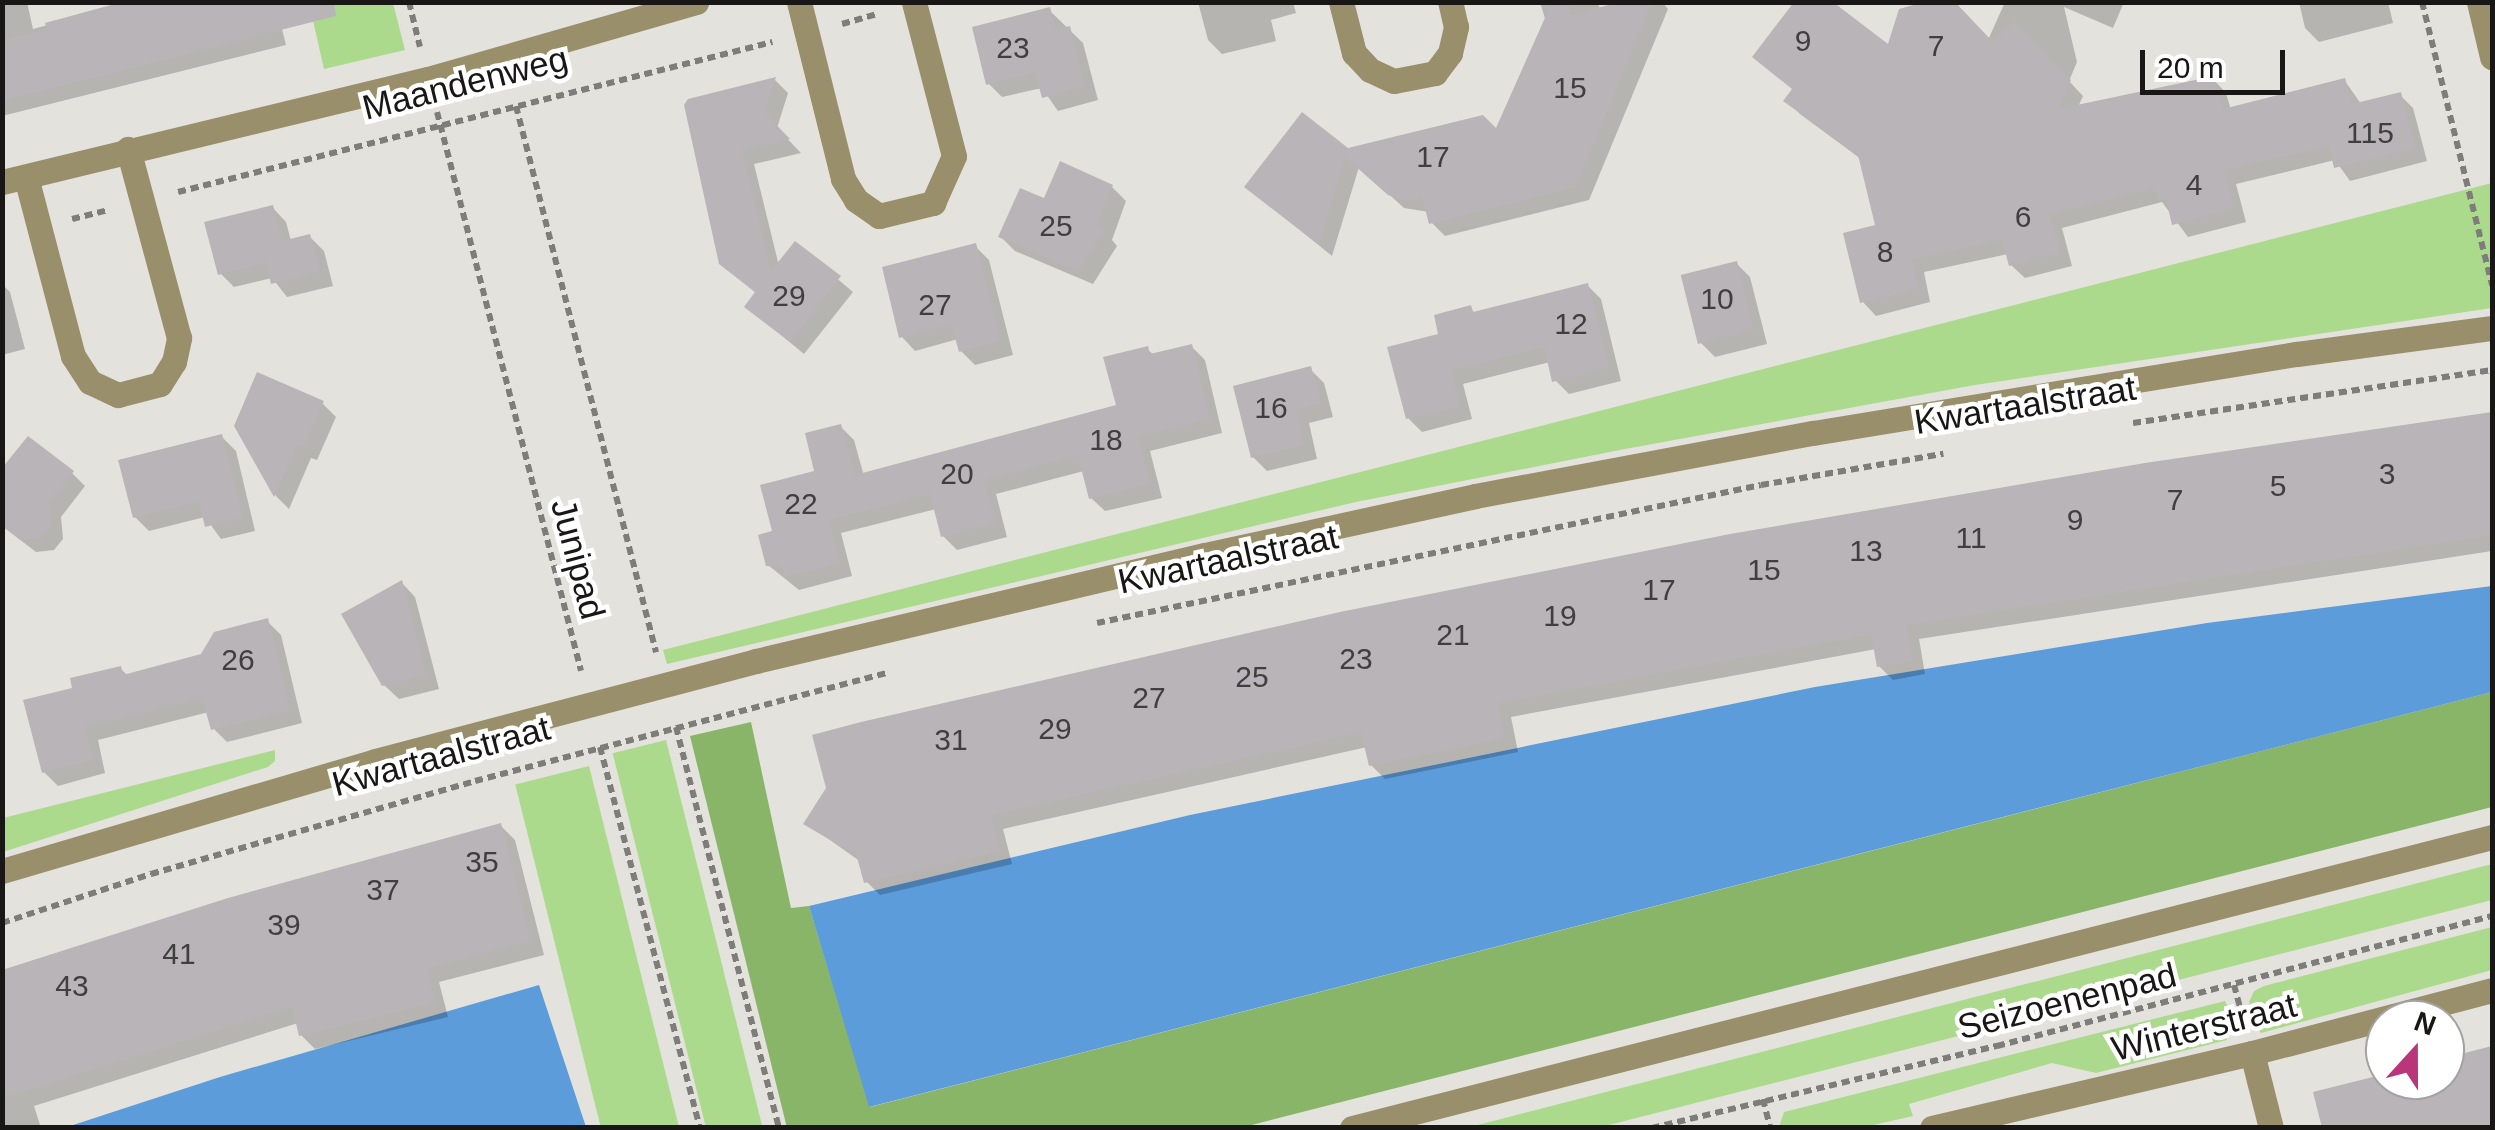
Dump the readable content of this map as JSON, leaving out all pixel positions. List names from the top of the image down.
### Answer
{
  "streets": {
    "street": ["Maandenweg", "Kwartaalstraat", "Winterstraat"],
    "path": ["Junipad", "Seizoenenpad"]
  },
  "crossings": [
    ["Maandenweg", "Junipad"],
    ["Kwartaalstraat", "Junipad"]
  ],
  "house_numbers": [
    "9",
    "7",
    "23",
    "15",
    "115",
    "17",
    "4",
    "6",
    "25",
    "8",
    "29",
    "10",
    "27",
    "12",
    "16",
    "18",
    "20",
    "3",
    "5",
    "7",
    "22",
    "9",
    "11",
    "13",
    "15",
    "17",
    "19",
    "21",
    "23",
    "26",
    "25",
    "27",
    "29",
    "31",
    "35",
    "37",
    "39",
    "41",
    "43"
  ],
  "scale_bar": "20 m",
  "north": "top"
}
